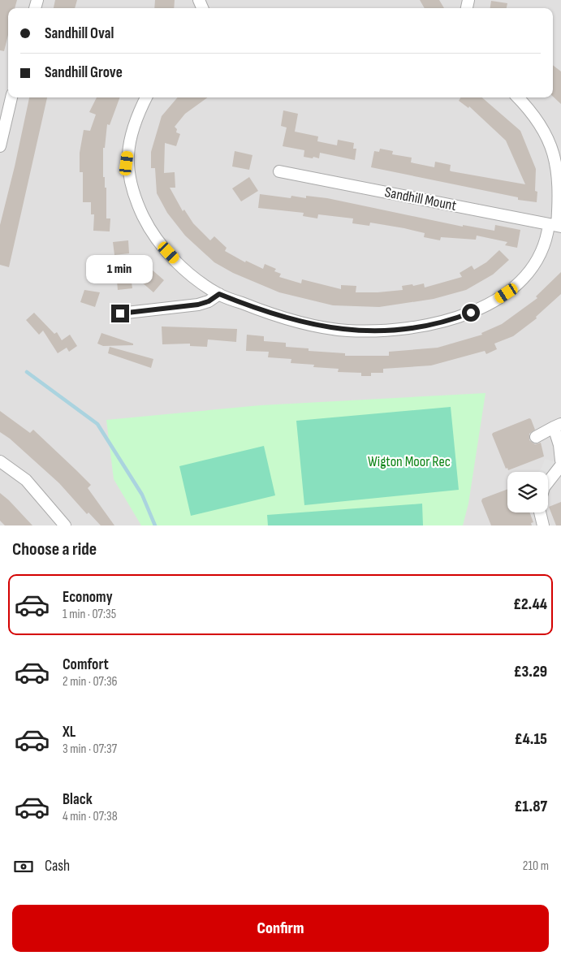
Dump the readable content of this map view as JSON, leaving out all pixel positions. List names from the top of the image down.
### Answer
{
  "streets": {
    "street": ["Sandhill Mount"]
  },
  "parks": ["Wigton Moor Rec"],
  "page": {
    "banner": ["Sandhill Oval", "Sandhill Grove"],
    "bubble": "1 min",
    "heading": "Choose a ride",
    "list": [
      {
        "name": "Economy",
        "note": "1 min · 07:35",
        "value": "£2.44"
      },
      {
        "name": "Comfort",
        "note": "2 min · 07:36",
        "value": "£3.29"
      },
      {
        "name": "XL",
        "note": "3 min · 07:37",
        "value": "£4.15"
      },
      {
        "name": "Black",
        "note": "4 min · 07:38",
        "value": "£1.87"
      }
    ],
    "pay": ["Cash", "210 m"],
    "buttons": "Confirm"
  }
}
